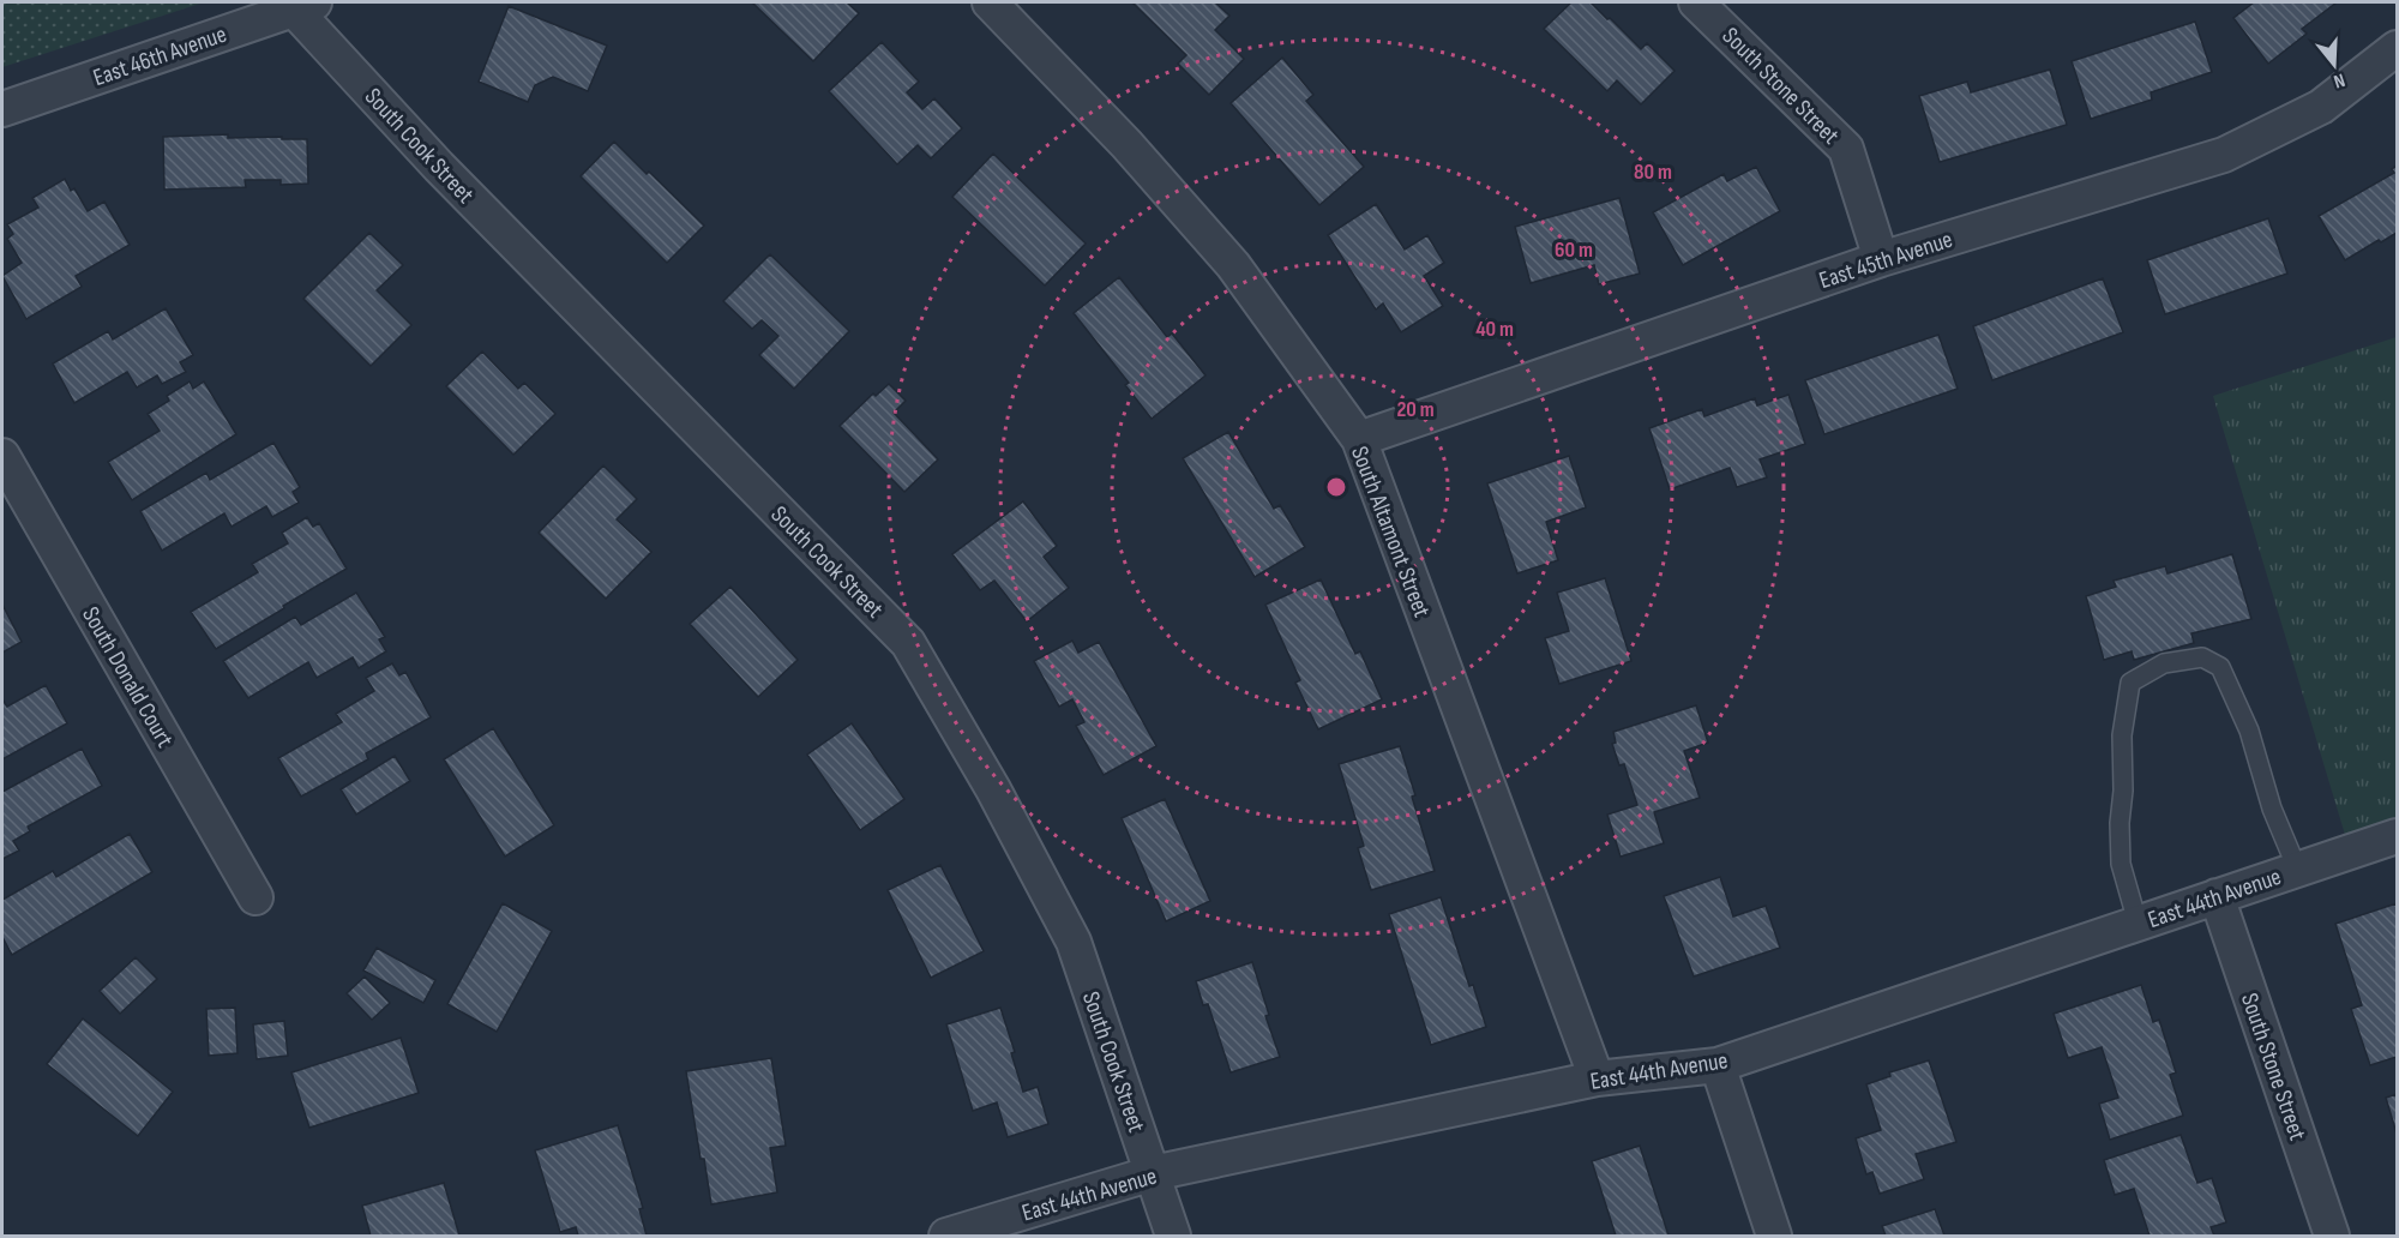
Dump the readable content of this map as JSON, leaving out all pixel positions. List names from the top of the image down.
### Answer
{
  "streets": {
    "street": [
      "East 46th Avenue",
      "South Stone Street",
      "South Cook Street",
      "East 45th Avenue",
      "South Altamont Street",
      "South Donald Court",
      "East 44th Avenue"
    ]
  },
  "crossings": [
    ["East 46th Avenue", "South Cook Street"],
    ["South Stone Street", "East 45th Avenue"],
    ["South Stone Street", "East 44th Avenue"],
    ["South Cook Street", "East 44th Avenue"],
    ["East 45th Avenue", "South Altamont Street"],
    ["South Altamont Street", "East 44th Avenue"]
  ],
  "north": "bottom",
  "rings": [
    "80 m",
    "60 m",
    "40 m",
    "20 m"
  ]
}
